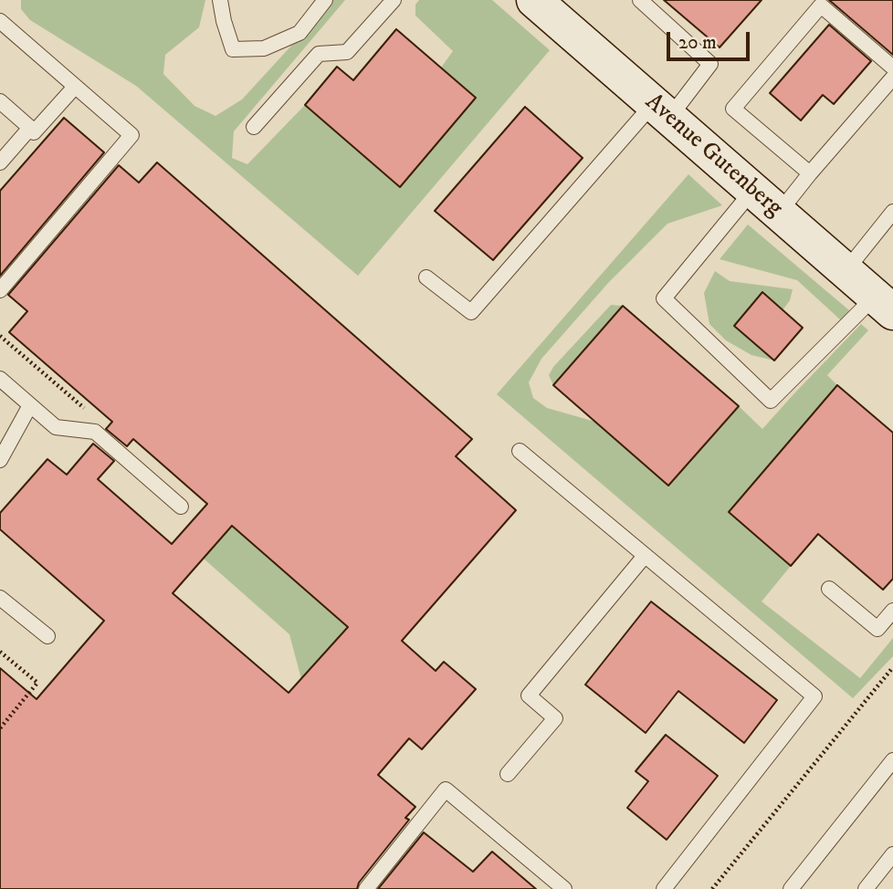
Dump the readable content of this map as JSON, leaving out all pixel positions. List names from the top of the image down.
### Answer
{
  "streets": {
    "main road": ["Avenue Gutenberg"]
  },
  "scale_bar": "20 m"
}
